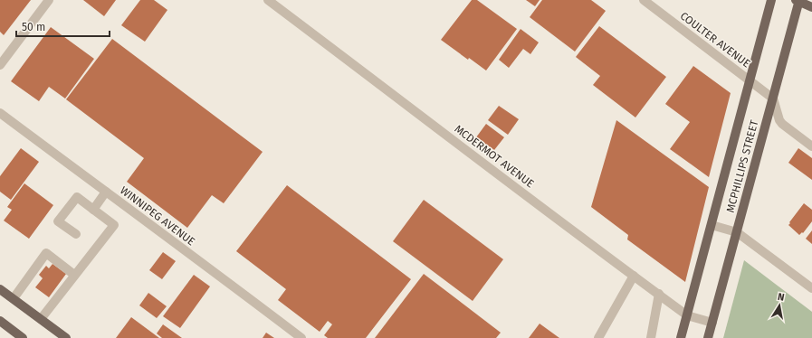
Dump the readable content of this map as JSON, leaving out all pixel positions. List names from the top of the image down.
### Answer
{
  "streets": {
    "main road": ["MCPHILLIPS STREET"],
    "street": ["COULTER AVENUE", "MCDERMOT AVENUE", "WINNIPEG AVENUE"]
  },
  "crossings": [
    ["COULTER AVENUE", "MCPHILLIPS STREET"],
    ["MCDERMOT AVENUE", "MCPHILLIPS STREET"]
  ],
  "scale_bar": "50 m",
  "north": "top"
}
